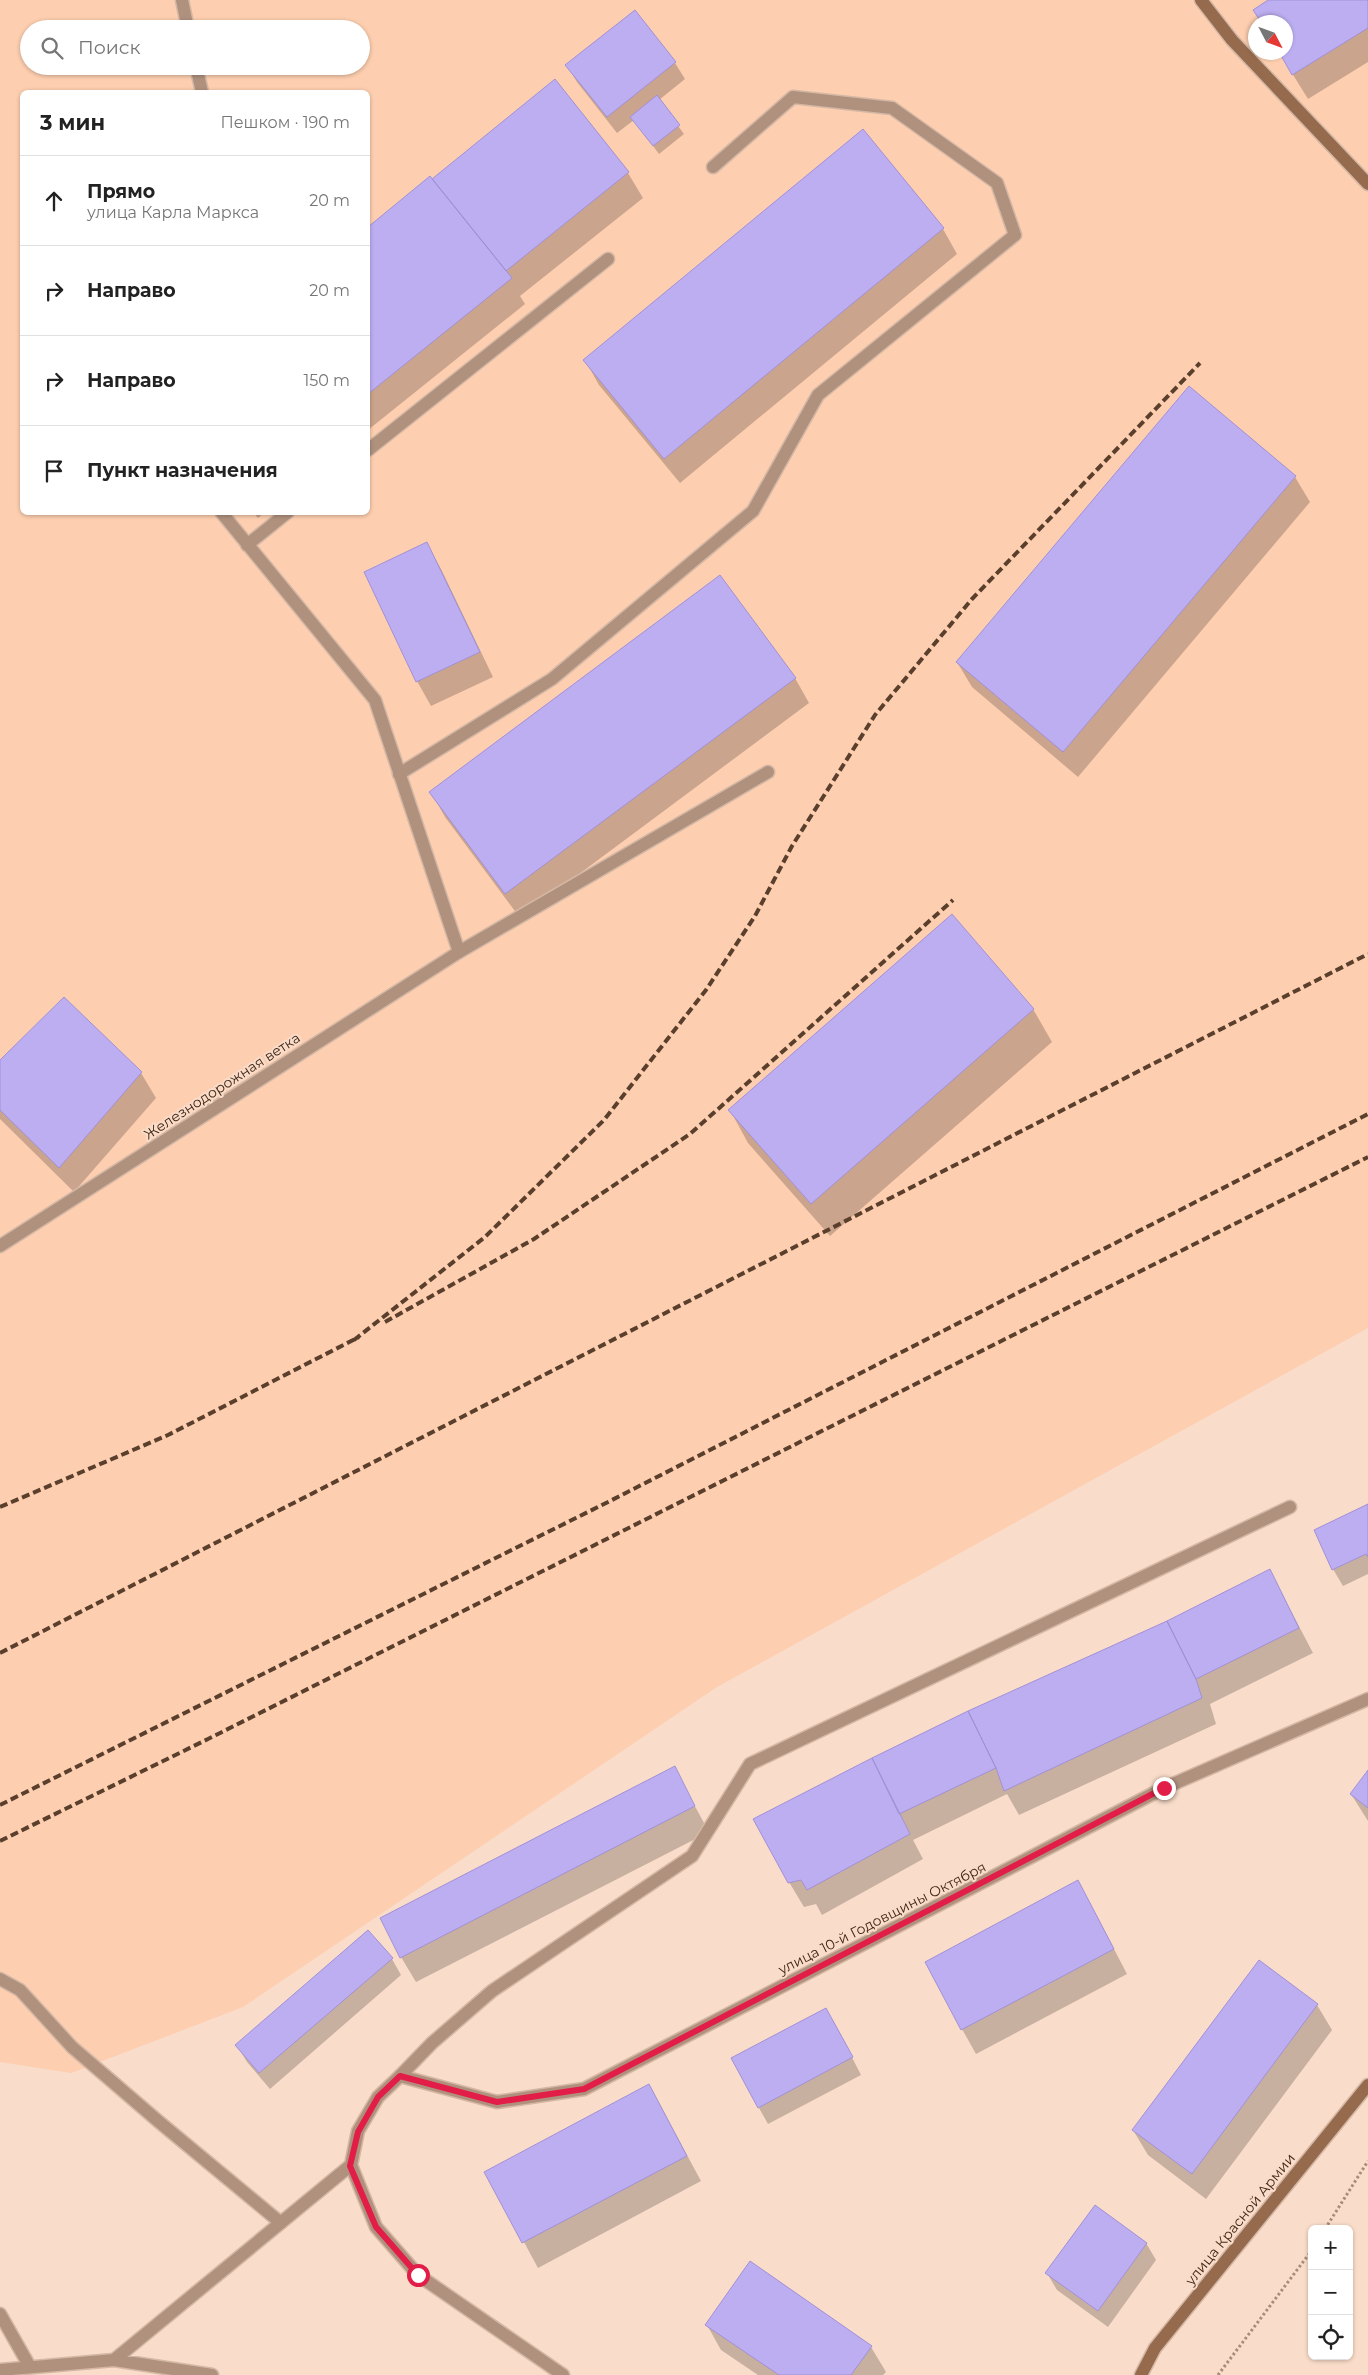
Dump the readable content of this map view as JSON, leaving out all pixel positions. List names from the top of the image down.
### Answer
{
  "streets": {
    "main road": ["улица Красной Армии"],
    "street": ["Железнодорожная ветка", "улица 10-й Годовщины Октября"]
  },
  "north": "bottom right",
  "page": {
    "search": "Поиск",
    "heading": ["3 мин", "Пешком · 190 m"],
    "list": [
      ["Прямо", "улица Карла Маркса", "20 m"],
      ["Направо", "20 m"],
      ["Направо", "150 m"],
      "Пункт назначения"
    ],
    "map_buttons": ["+", "−"]
  }
}
